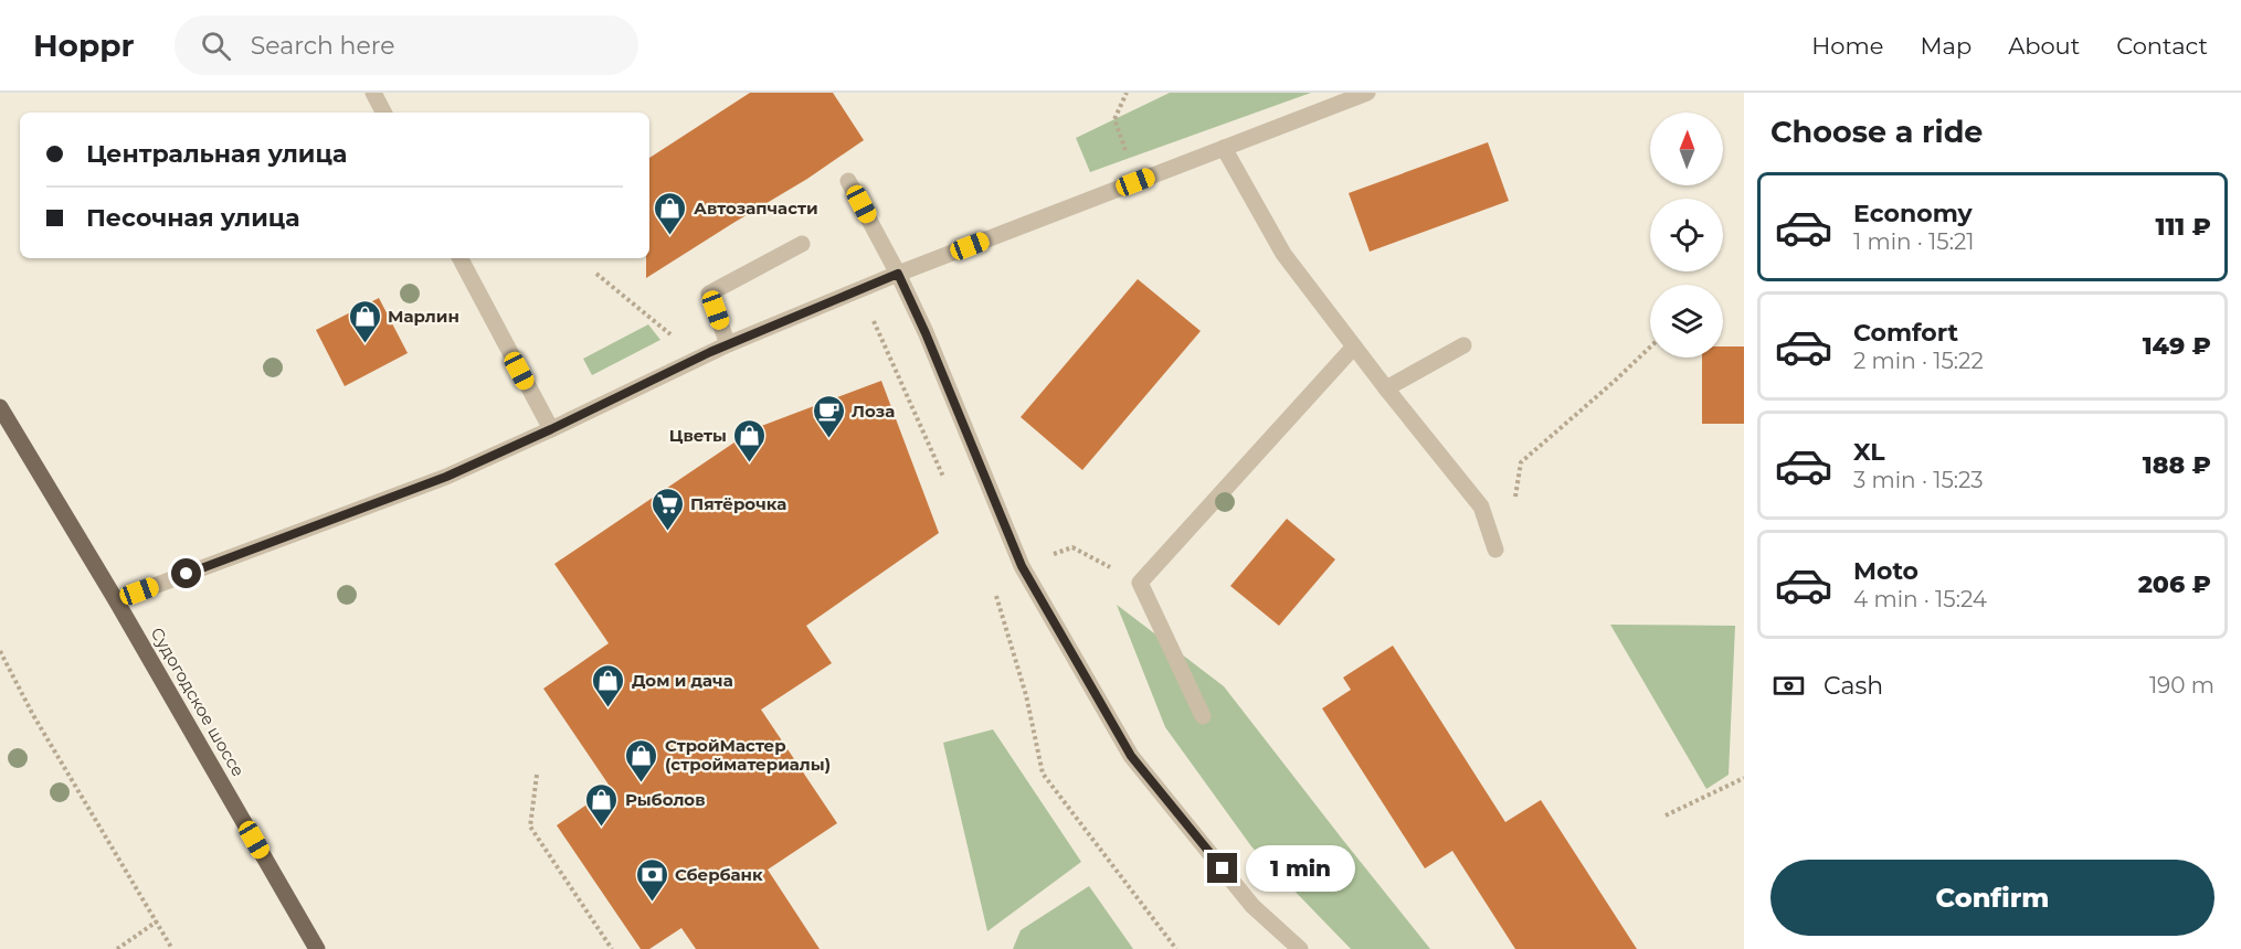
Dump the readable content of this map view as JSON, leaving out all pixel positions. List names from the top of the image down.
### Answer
{
  "streets": {
    "main road": ["Судогодское шоссе"]
  },
  "places": {
    "shop": [
      "Автозапчасти",
      "Марлин",
      "Цветы",
      "Дом и дача",
      "СтройМастер (стройматериалы)",
      "Рыболов"
    ],
    "cafe": ["Лоза"],
    "supermarket": ["Пятёрочка"],
    "bank": ["Сбербанк"]
  },
  "north": "top",
  "page": {
    "header": "Hoppr",
    "search": "Search here",
    "nav": [
      "Home",
      "Map",
      "About",
      "Contact"
    ],
    "heading": "Choose a ride",
    "banner": ["Центральная улица", "Песочная улица"],
    "list": [
      {
        "name": "Economy",
        "note": "1 min · 15:21",
        "value": "111 ₽"
      },
      {
        "name": "Comfort",
        "note": "2 min · 15:22",
        "value": "149 ₽"
      },
      {
        "name": "XL",
        "note": "3 min · 15:23",
        "value": "188 ₽"
      },
      {
        "name": "Moto",
        "note": "4 min · 15:24",
        "value": "206 ₽"
      }
    ],
    "pay": ["Cash", "190 m"],
    "bubble": "1 min",
    "buttons": "Confirm"
  }
}
